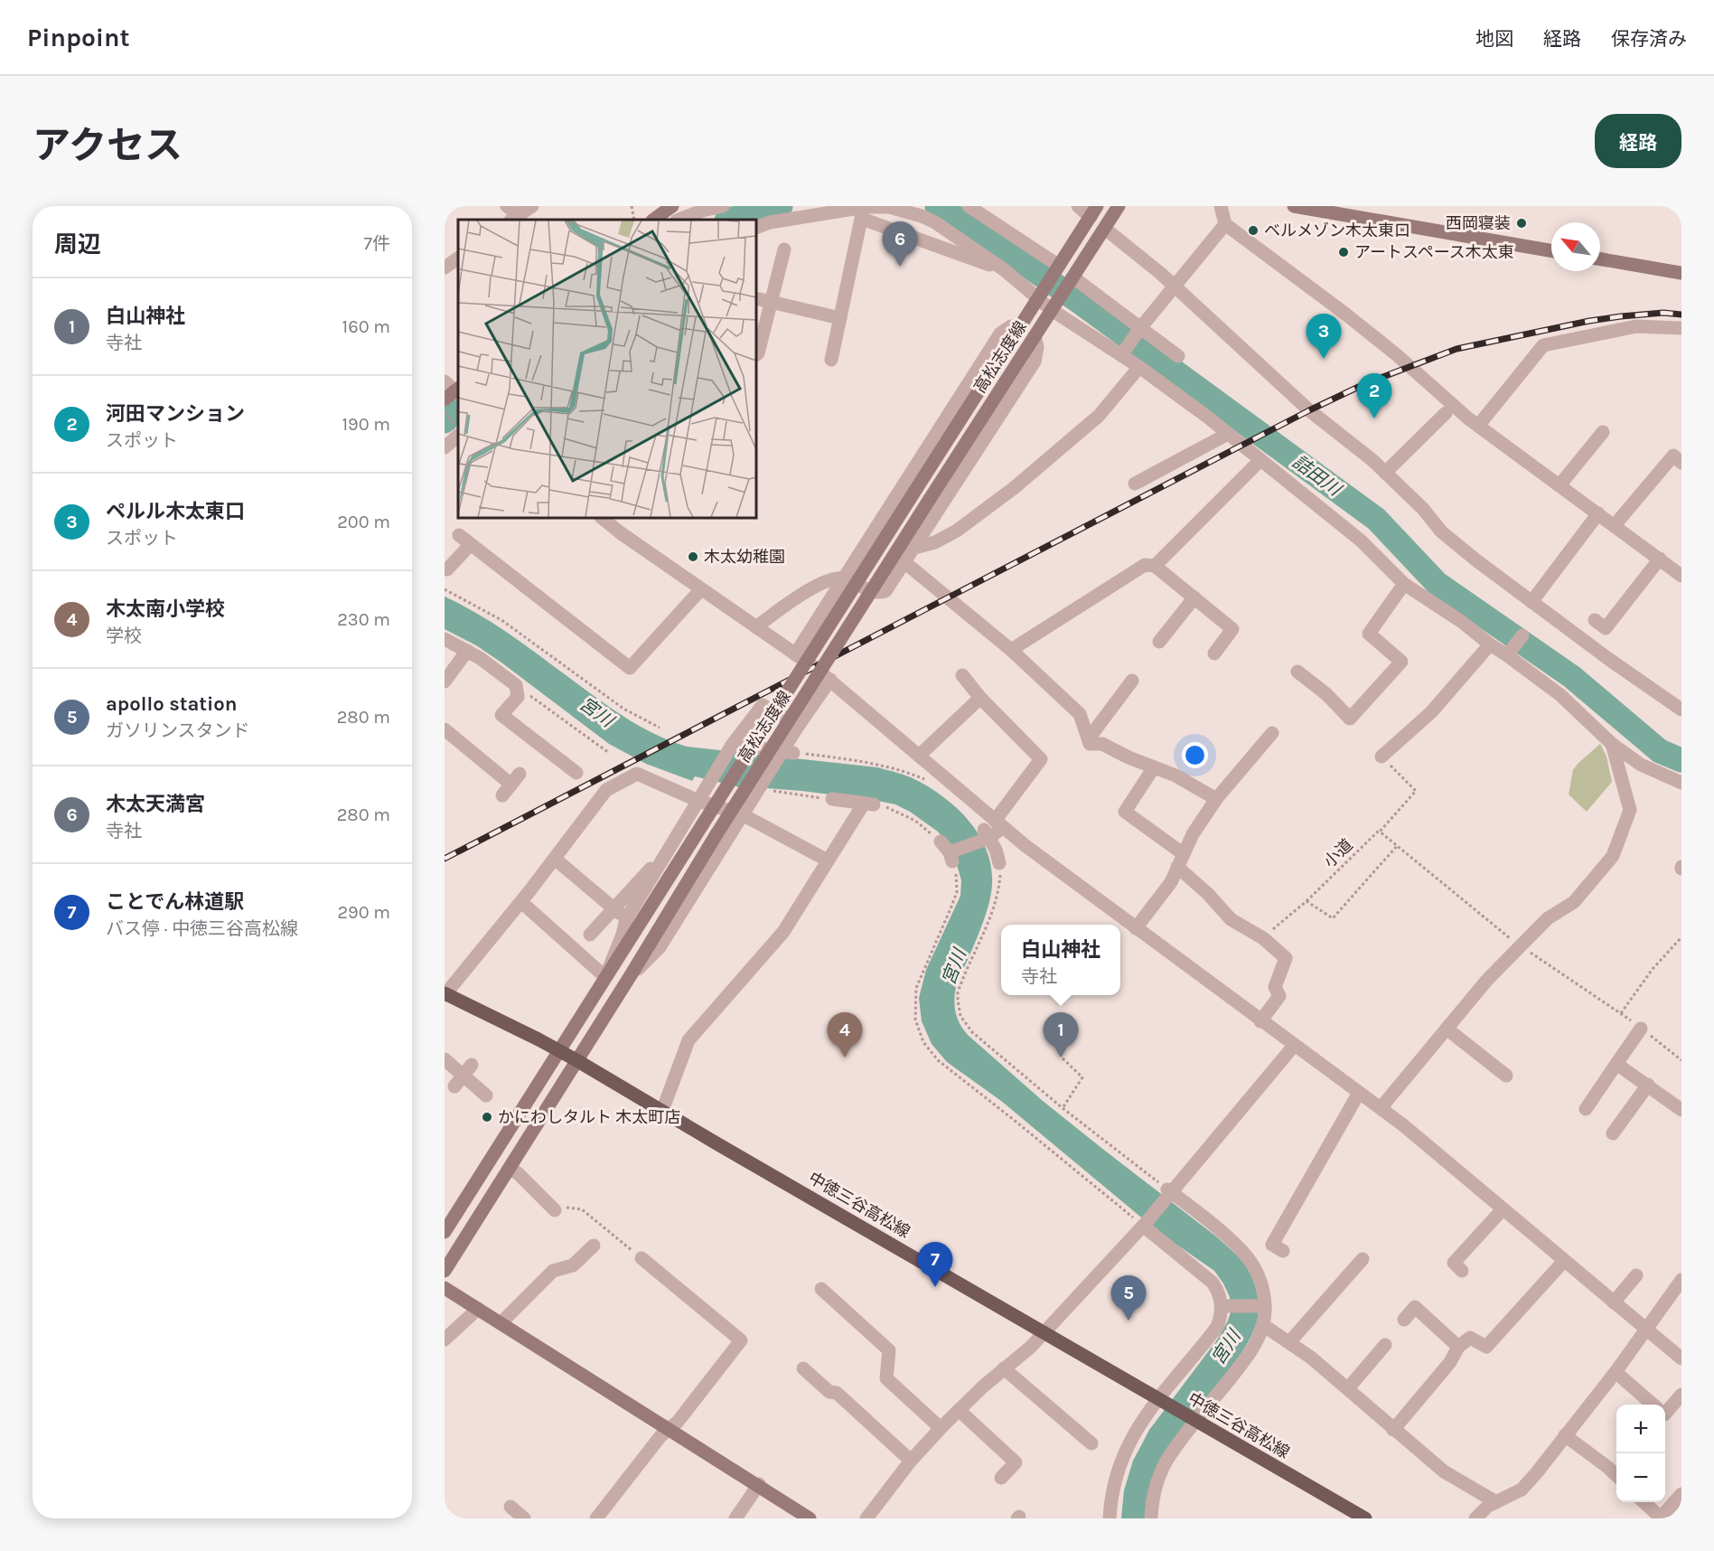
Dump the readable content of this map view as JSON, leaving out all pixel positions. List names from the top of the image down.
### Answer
{
  "streets": {
    "main road": ["高松志度線", "中徳三谷高松線"],
    "path": ["小道"]
  },
  "crossings": [
    ["高松志度線", "中徳三谷高松線"]
  ],
  "water": ["詰田川", "宮川"],
  "places": [
    "西岡寝装",
    "ベルメゾン木太東口",
    "アートスペース木太東",
    "木太幼稚園",
    "かにわしタルト 木太町店"
  ],
  "north": "top left",
  "page": {
    "header": "Pinpoint",
    "nav": ["地図", "経路", "保存済み"],
    "title": "アクセス",
    "buttons": "経路",
    "heading": ["周辺", "7件"],
    "pins": [
      "6",
      "3",
      "2",
      "1",
      "4",
      "7",
      "5"
    ],
    "list": [
      {
        "mark": "1",
        "name": "白山神社",
        "note": "寺社",
        "value": "160 m"
      },
      {
        "mark": "2",
        "name": "河田マンション",
        "note": "スポット",
        "value": "190 m"
      },
      {
        "mark": "3",
        "name": "ペルル木太東口",
        "note": "スポット",
        "value": "200 m"
      },
      {
        "mark": "4",
        "name": "木太南小学校",
        "note": "学校",
        "value": "230 m"
      },
      {
        "mark": "5",
        "name": "apollo station",
        "note": "ガソリンスタンド",
        "value": "280 m"
      },
      {
        "mark": "6",
        "name": "木太天満宮",
        "note": "寺社",
        "value": "280 m"
      },
      {
        "mark": "7",
        "name": "ことでん林道駅",
        "note": "バス停 · 中徳三谷高松線",
        "value": "290 m"
      }
    ],
    "popup": ["白山神社", "寺社"],
    "map_buttons": ["+", "−"]
  }
}
